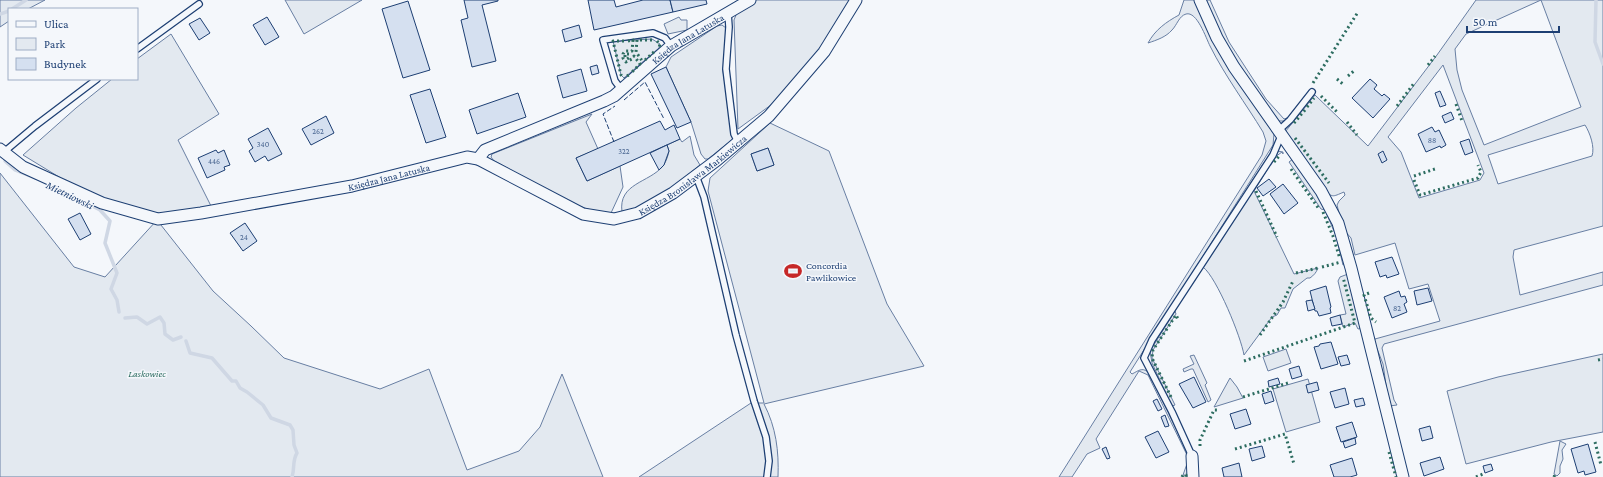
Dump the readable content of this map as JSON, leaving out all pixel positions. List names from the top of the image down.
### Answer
{
  "streets": {
    "street": ["Księdza Jana Latuska", "Księdza Bronisława Markiewicza"]
  },
  "crossings": [
    ["Księdza Jana Latuska", "Księdza Bronisława Markiewicza"]
  ],
  "water": ["Mietniowski"],
  "parks": ["Laskowiec"],
  "places": {
    "sports": ["Concordia Pawlikowice"]
  },
  "house_numbers": [
    "262",
    "88",
    "340",
    "322",
    "446",
    "24",
    "82"
  ],
  "legend": ["Ulica", "Park", "Budynek"],
  "scale_bar": "50 m"
}
